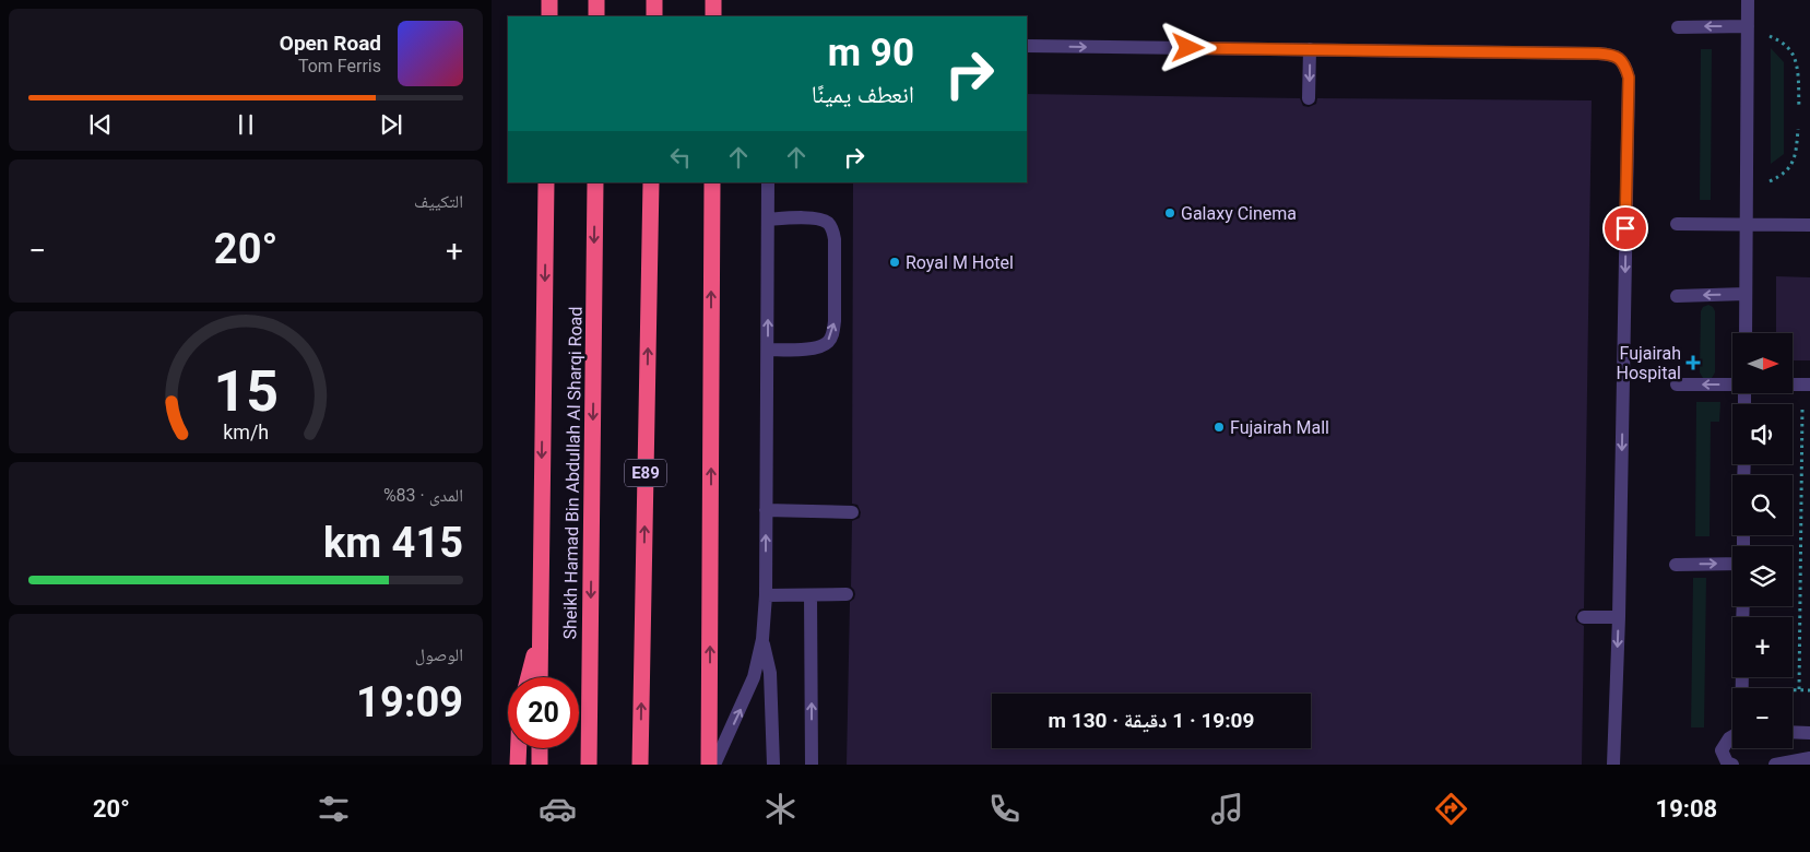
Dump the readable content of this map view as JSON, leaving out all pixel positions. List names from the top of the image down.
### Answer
{
  "streets": {
    "highway": ["Sheikh Hamad Bin Abdullah Al Sharqi Road", "E89"]
  },
  "places": {
    "other": ["Galaxy Cinema", "Royal M Hotel", "Fujairah Mall"],
    "health": ["Fujairah Hospital"]
  },
  "north": "right",
  "page": {
    "turn": ["90 m", "انعطف يمينًا"],
    "song": ["Open Road", "Tom Ferris"],
    "tile": [
      "التكييف",
      ["المدى · 83%", "415 km"],
      ["الوصول", "19:09"]
    ],
    "heat": ["−", "20°", "+"],
    "map_buttons": ["+", "−"],
    "limit": "20",
    "trip": "19:09 · 1 دقيقة · 130 m",
    "tabs": ["19:08", "20°"],
    "gauge": ["15", "km/h"]
  }
}
